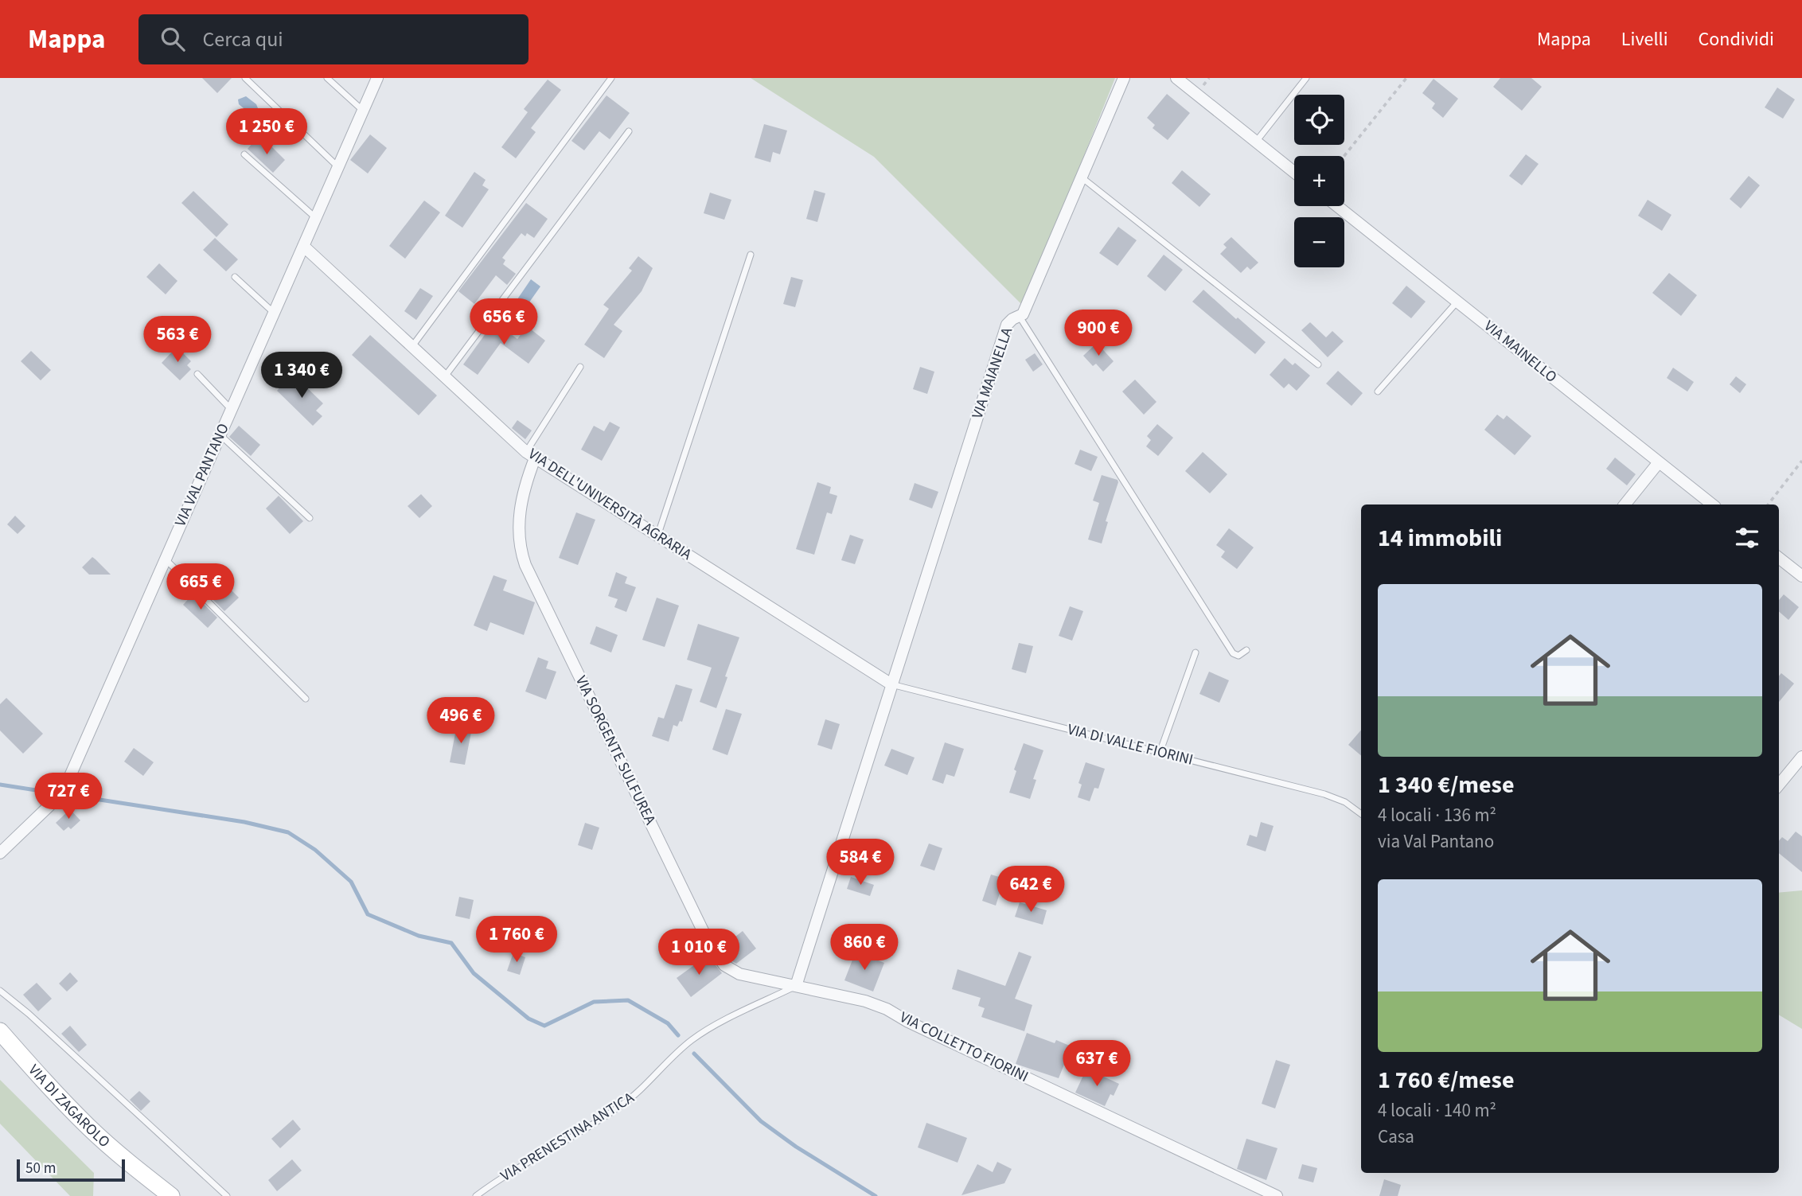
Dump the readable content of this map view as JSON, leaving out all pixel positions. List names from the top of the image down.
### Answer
{
  "streets": {
    "main road": ["VIA DI ZAGAROLO"],
    "street": [
      "VIA MAINELLO",
      "VIA MAIANELLA",
      "VIA VAL PANTANO",
      "VIA DELL'UNIVERSITÀ AGRARIA",
      "VIA SORGENTE SULFUREA",
      "VIA COLLETTO FIORINI"
    ],
    "lane": ["VIA DI VALLE FIORINI", "VIA PRENESTINA ANTICA"]
  },
  "crossings": [
    ["VIA MAIANELLA", "VIA DELL'UNIVERSITÀ AGRARIA"],
    ["VIA MAIANELLA", "VIA DI VALLE FIORINI"],
    ["VIA MAIANELLA", "VIA SORGENTE SULFUREA"],
    ["VIA MAIANELLA", "VIA COLLETTO FIORINI"],
    ["VIA MAIANELLA", "VIA PRENESTINA ANTICA"],
    ["VIA VAL PANTANO", "VIA DELL'UNIVERSITÀ AGRARIA"],
    ["VIA DELL'UNIVERSITÀ AGRARIA", "VIA DI VALLE FIORINI"],
    ["VIA DELL'UNIVERSITÀ AGRARIA", "VIA SORGENTE SULFUREA"],
    ["VIA SORGENTE SULFUREA", "VIA COLLETTO FIORINI"],
    ["VIA SORGENTE SULFUREA", "VIA PRENESTINA ANTICA"],
    ["VIA COLLETTO FIORINI", "VIA PRENESTINA ANTICA"]
  ],
  "scale_bar": "50 m",
  "page": {
    "header": "Mappa",
    "search": "Cerca qui",
    "nav": ["Mappa", "Livelli", "Condividi"],
    "map_buttons": ["+", "−"],
    "price": [
      "1 250 €",
      "656 €",
      "900 €",
      "563 €",
      "1 340 €",
      "665 €",
      "496 €",
      "727 €",
      "584 €",
      "642 €",
      "1 760 €",
      "860 €",
      "1 010 €",
      "637 €"
    ],
    "heading": "14 immobili",
    "list": [
      {
        "name": "1 340 €/mese",
        "note": "4 locali · 136 m² · via Val Pantano"
      },
      {
        "name": "1 760 €/mese",
        "note": "4 locali · 140 m² · Casa"
      }
    ],
    "scale": "50 m"
  }
}
